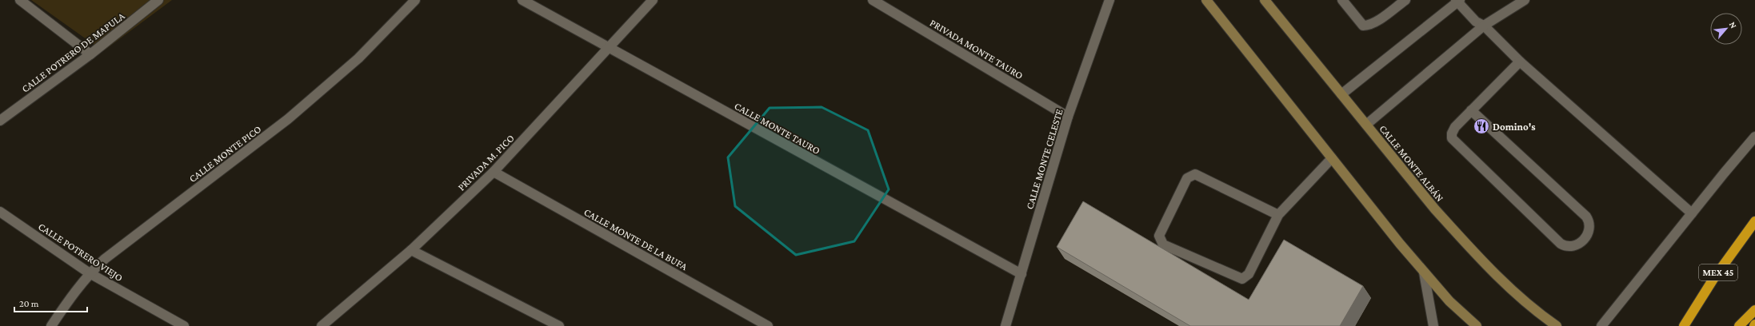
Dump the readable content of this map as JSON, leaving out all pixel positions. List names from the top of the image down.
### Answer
{
  "streets": {
    "highway": ["MEX 45"],
    "main road": ["CALLE MONTE ALBÁN"],
    "street": [
      "PRIVADA MONTE TAURO",
      "CALLE POTRERO DE MAPULA",
      "CALLE MONTE TAURO",
      "CALLE MONTE PICO",
      "CALLE MONTE CELESTE",
      "PRIVADA M. PICO",
      "CALLE MONTE DE LA BUFA",
      "CALLE POTRERO VIEJO"
    ]
  },
  "crossings": [
    ["PRIVADA MONTE TAURO", "CALLE MONTE CELESTE"],
    ["CALLE MONTE TAURO", "CALLE MONTE CELESTE"],
    ["CALLE MONTE TAURO", "PRIVADA M. PICO"],
    ["CALLE MONTE PICO", "CALLE POTRERO VIEJO"],
    ["PRIVADA M. PICO", "CALLE MONTE DE LA BUFA"]
  ],
  "places": {
    "restaurant": ["Domino's"]
  },
  "scale_bar": "20 m",
  "north": "top right"
}
